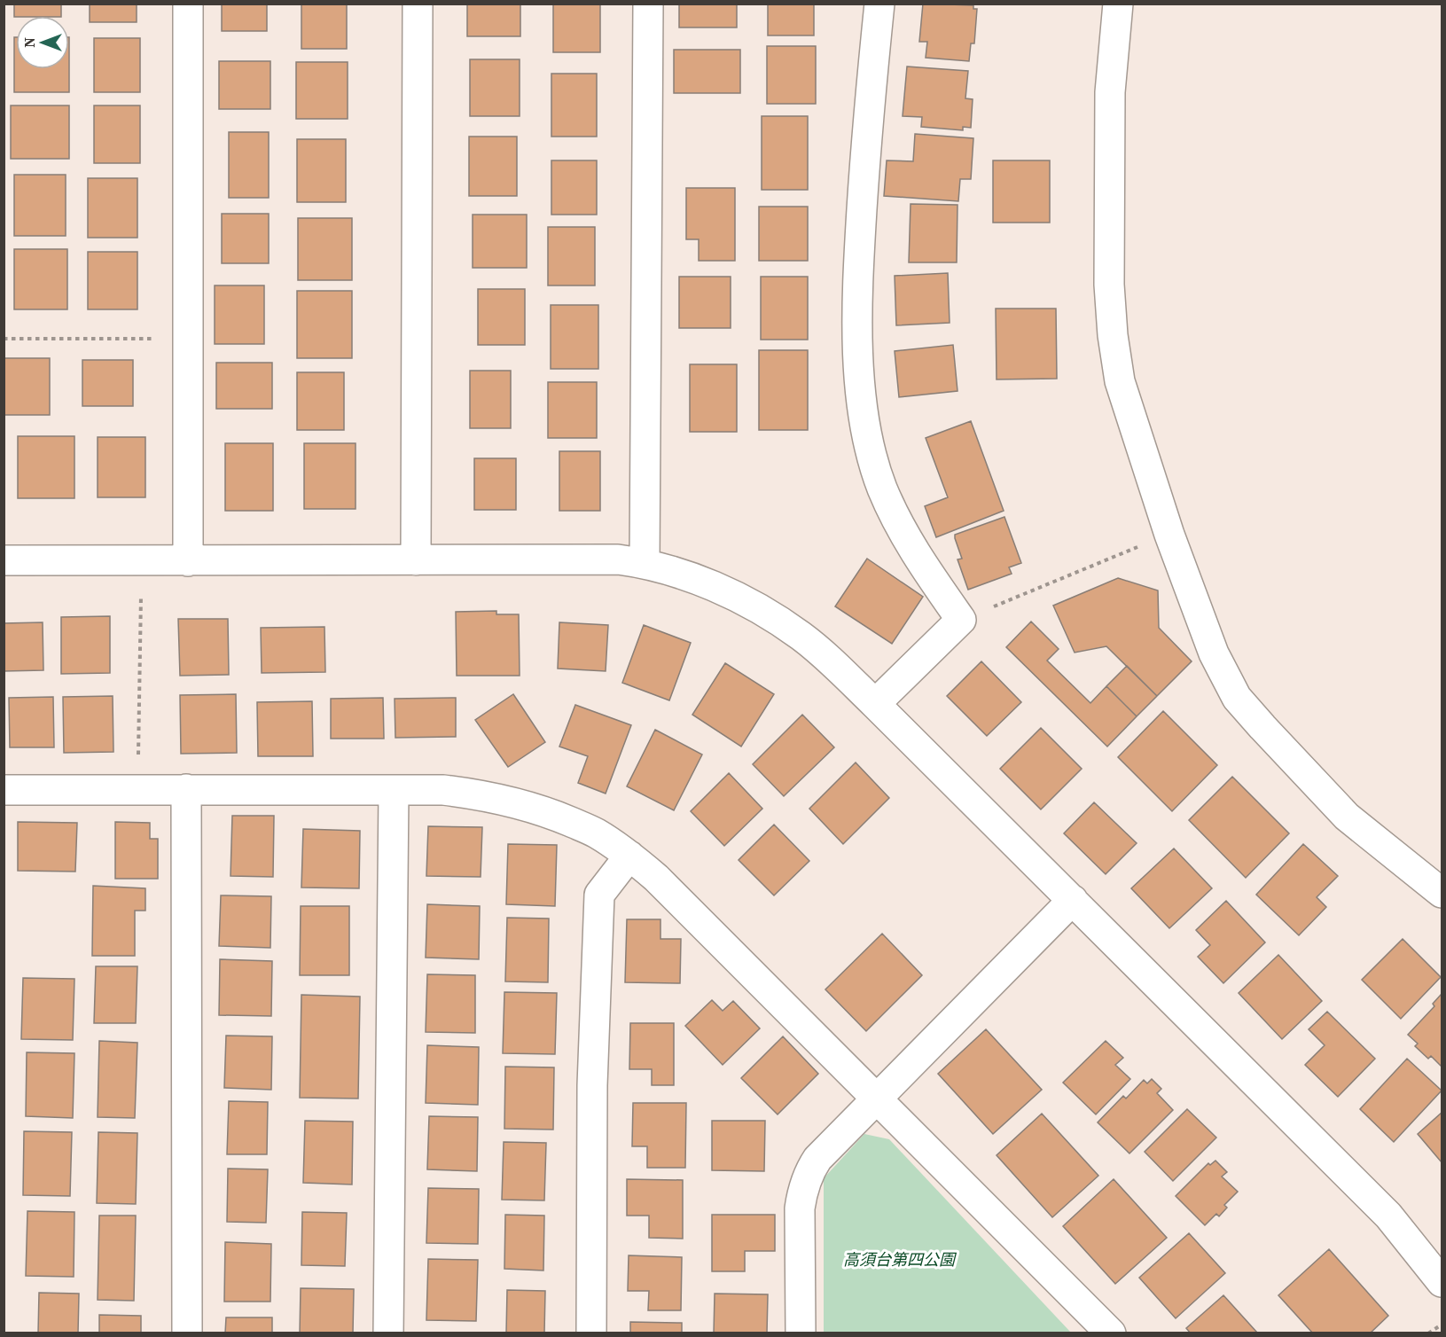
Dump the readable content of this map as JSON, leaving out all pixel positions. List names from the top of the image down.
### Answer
{
  "parks": ["高須台第四公園"],
  "north": "left"
}
